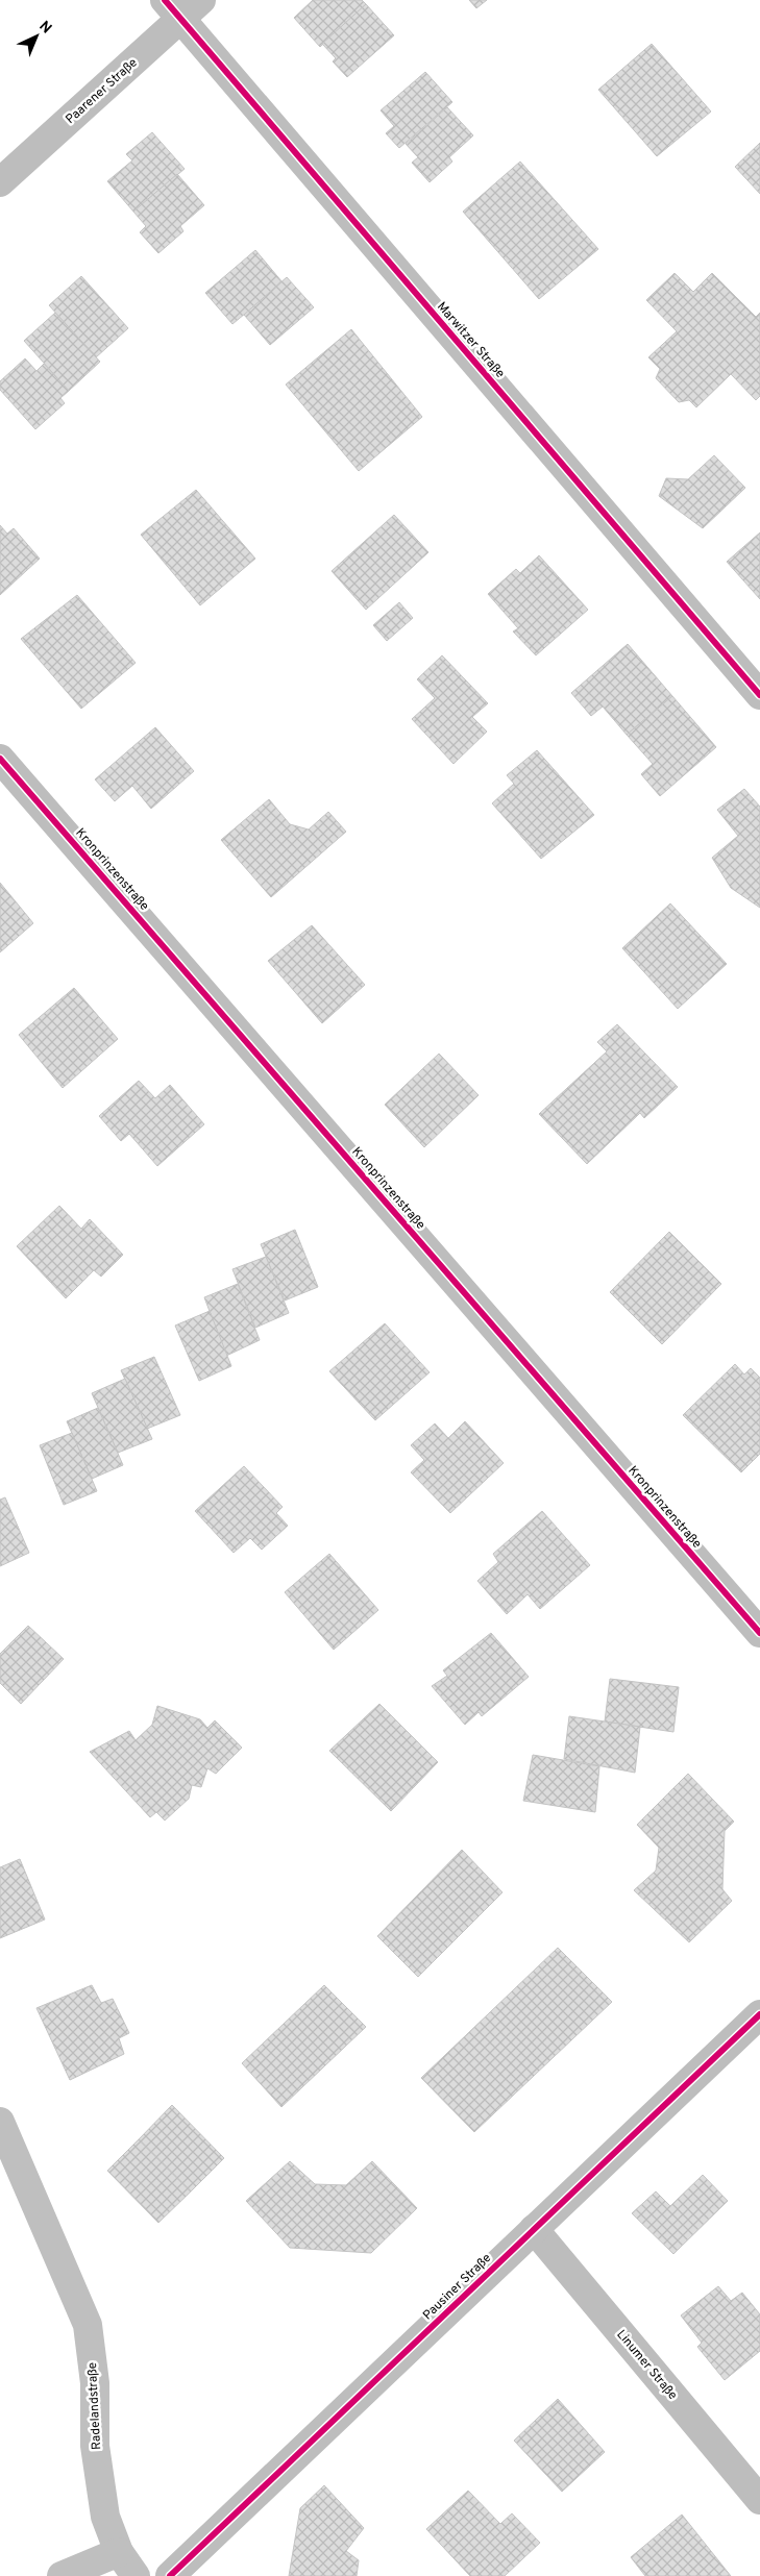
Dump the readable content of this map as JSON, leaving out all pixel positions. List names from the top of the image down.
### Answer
{
  "streets": {
    "street": [
      "Paarener Straße",
      "Marwitzer Straße",
      "Kronprinzenstraße",
      "Pausiner Straße",
      "Linumer Straße",
      "Radelandstraße"
    ]
  },
  "crossings": [
    ["Paarener Straße", "Marwitzer Straße"],
    ["Pausiner Straße", "Linumer Straße"]
  ],
  "north": "top right"
}
